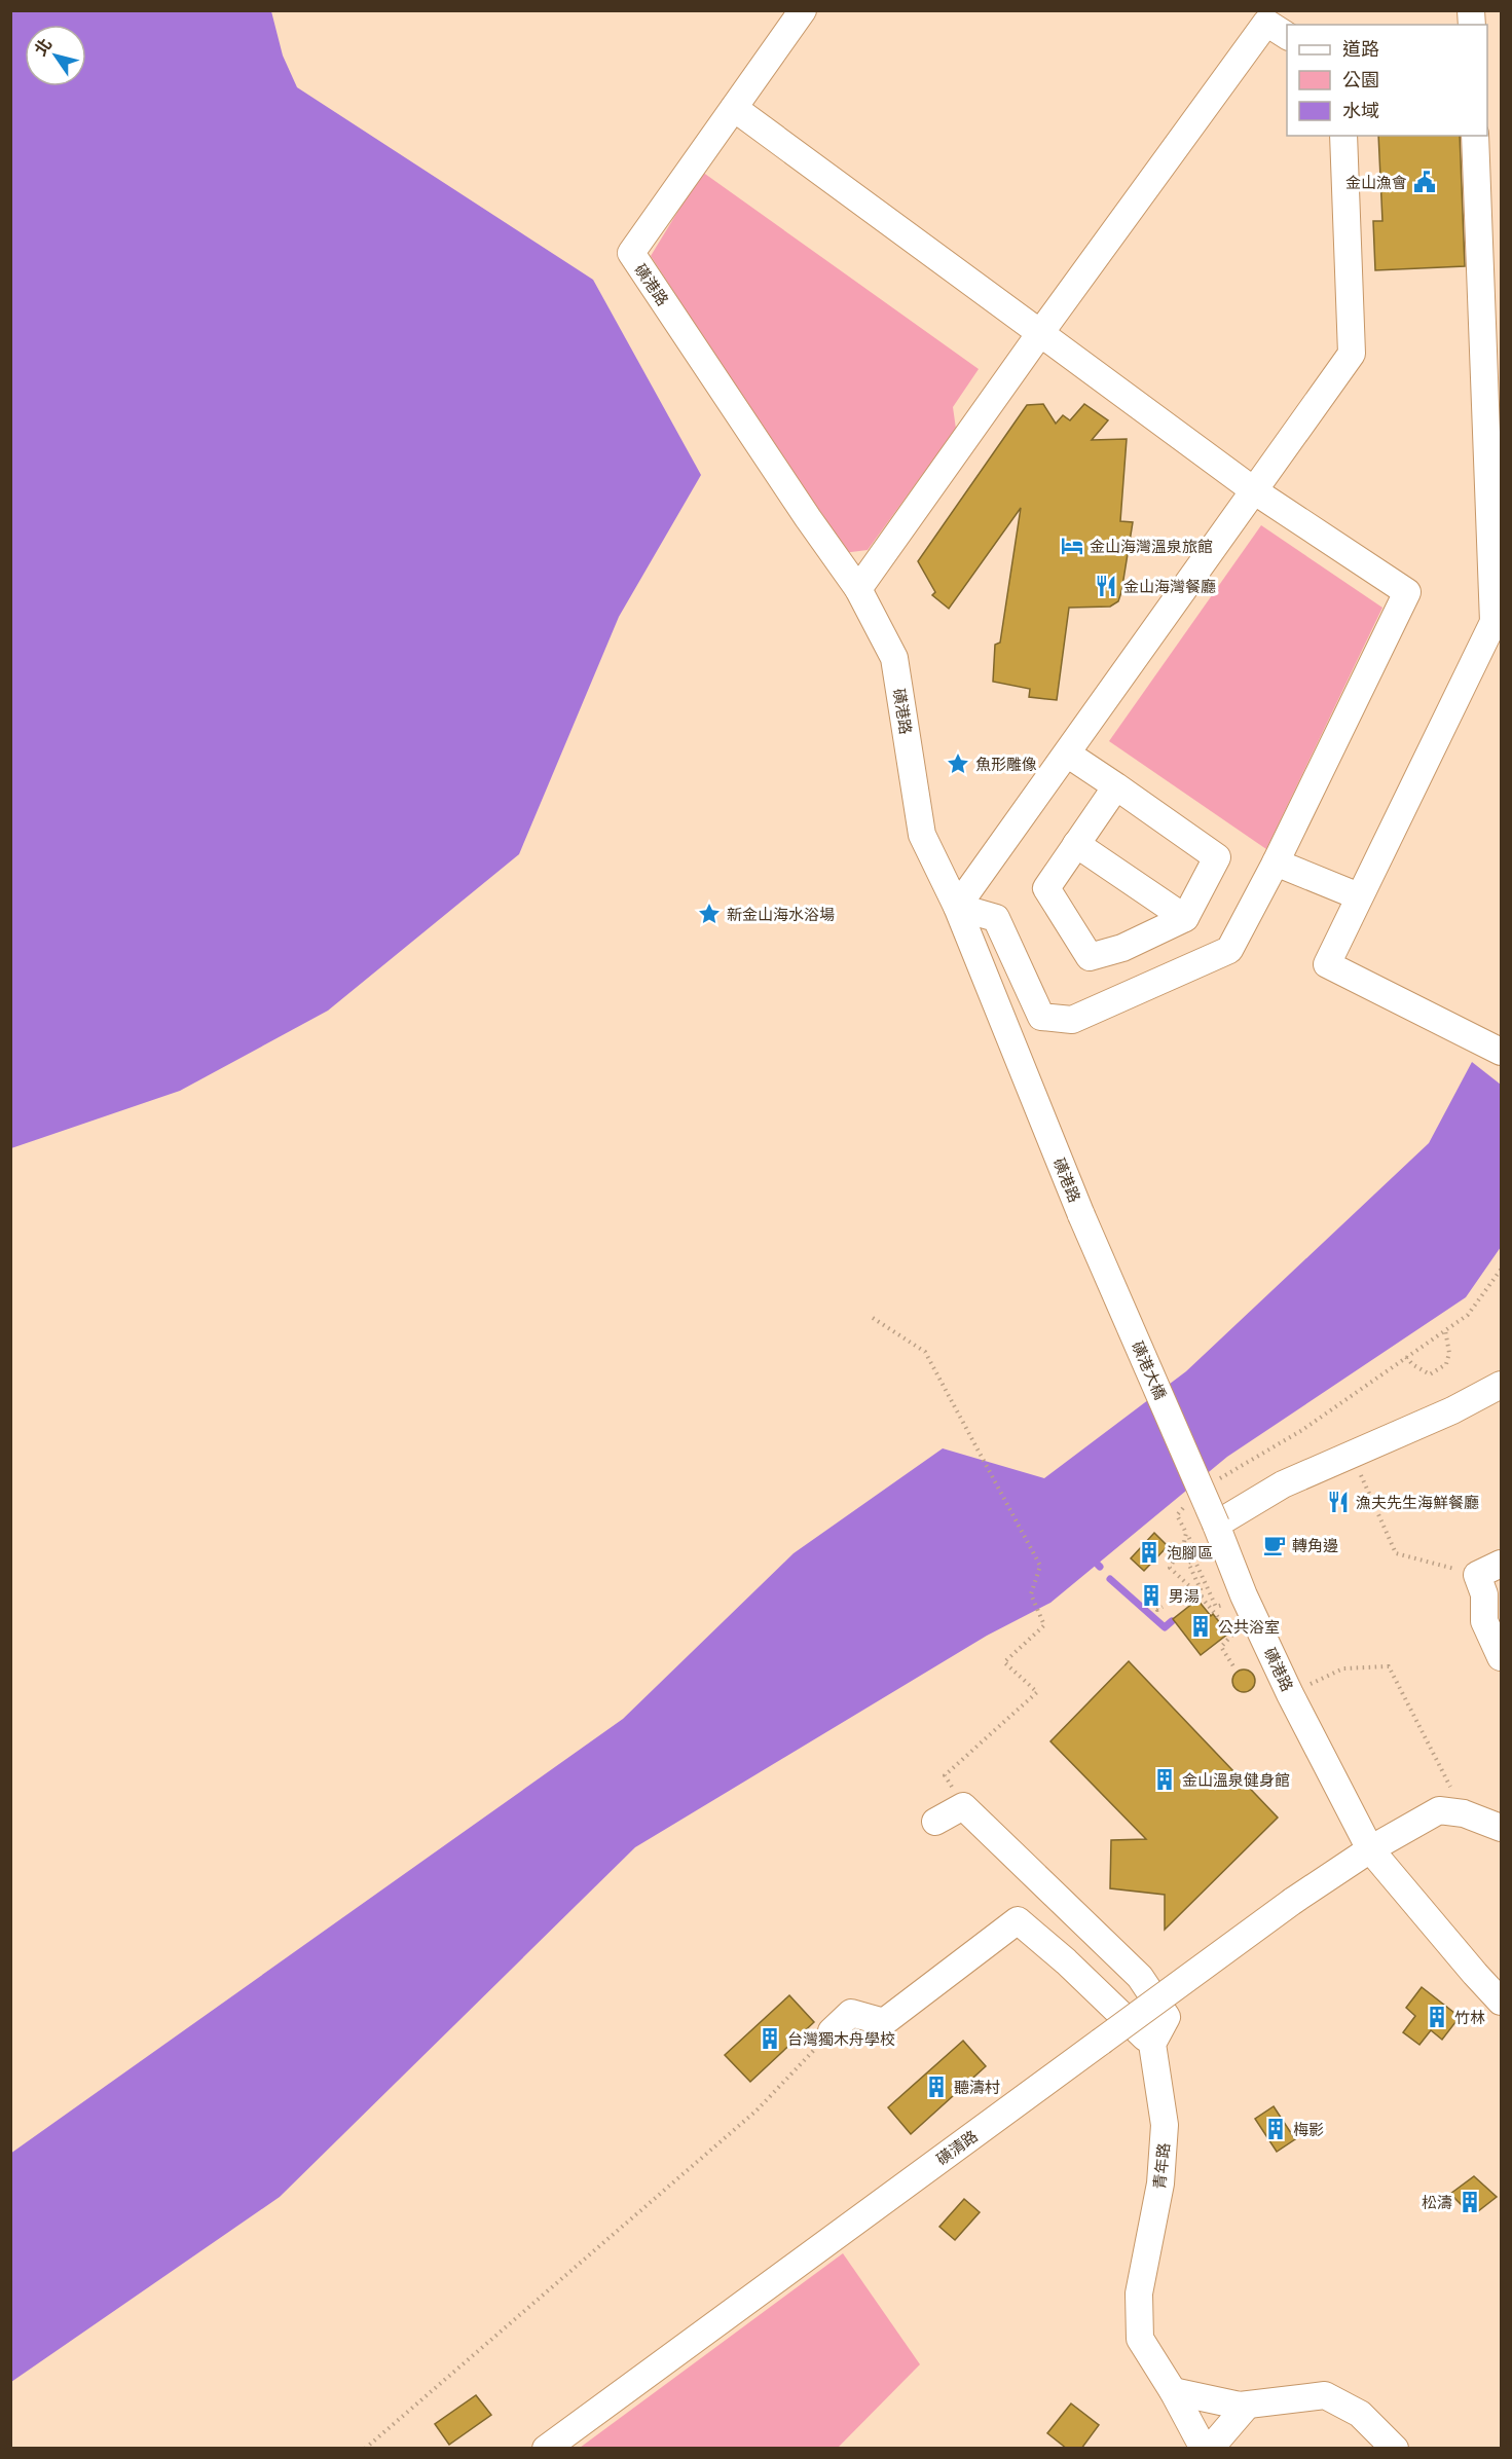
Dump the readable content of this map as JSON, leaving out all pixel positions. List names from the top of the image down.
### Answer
{
  "streets": {
    "street": [
      "磺港路",
      "磺港大橋",
      "磺清路",
      "青年路"
    ]
  },
  "crossings": [
    ["磺港路", "磺港大橋"],
    ["磺港路", "磺清路"]
  ],
  "places": {
    "public building": ["金山漁會"],
    "hotel": ["金山海灣溫泉旅館"],
    "restaurant": ["金山海灣餐廳", "漁夫先生海鮮餐廳"],
    "place": ["魚形雕像", "新金山海水浴場"],
    "cafe": ["轉角邊"],
    "building": [
      "泡腳區",
      "男湯",
      "公共浴室",
      "金山溫泉健身館",
      "竹林",
      "台灣獨木舟學校",
      "聽濤村",
      "梅影",
      "松濤"
    ]
  },
  "legend": ["道路", "公園", "水域"],
  "north": "top left"
}
